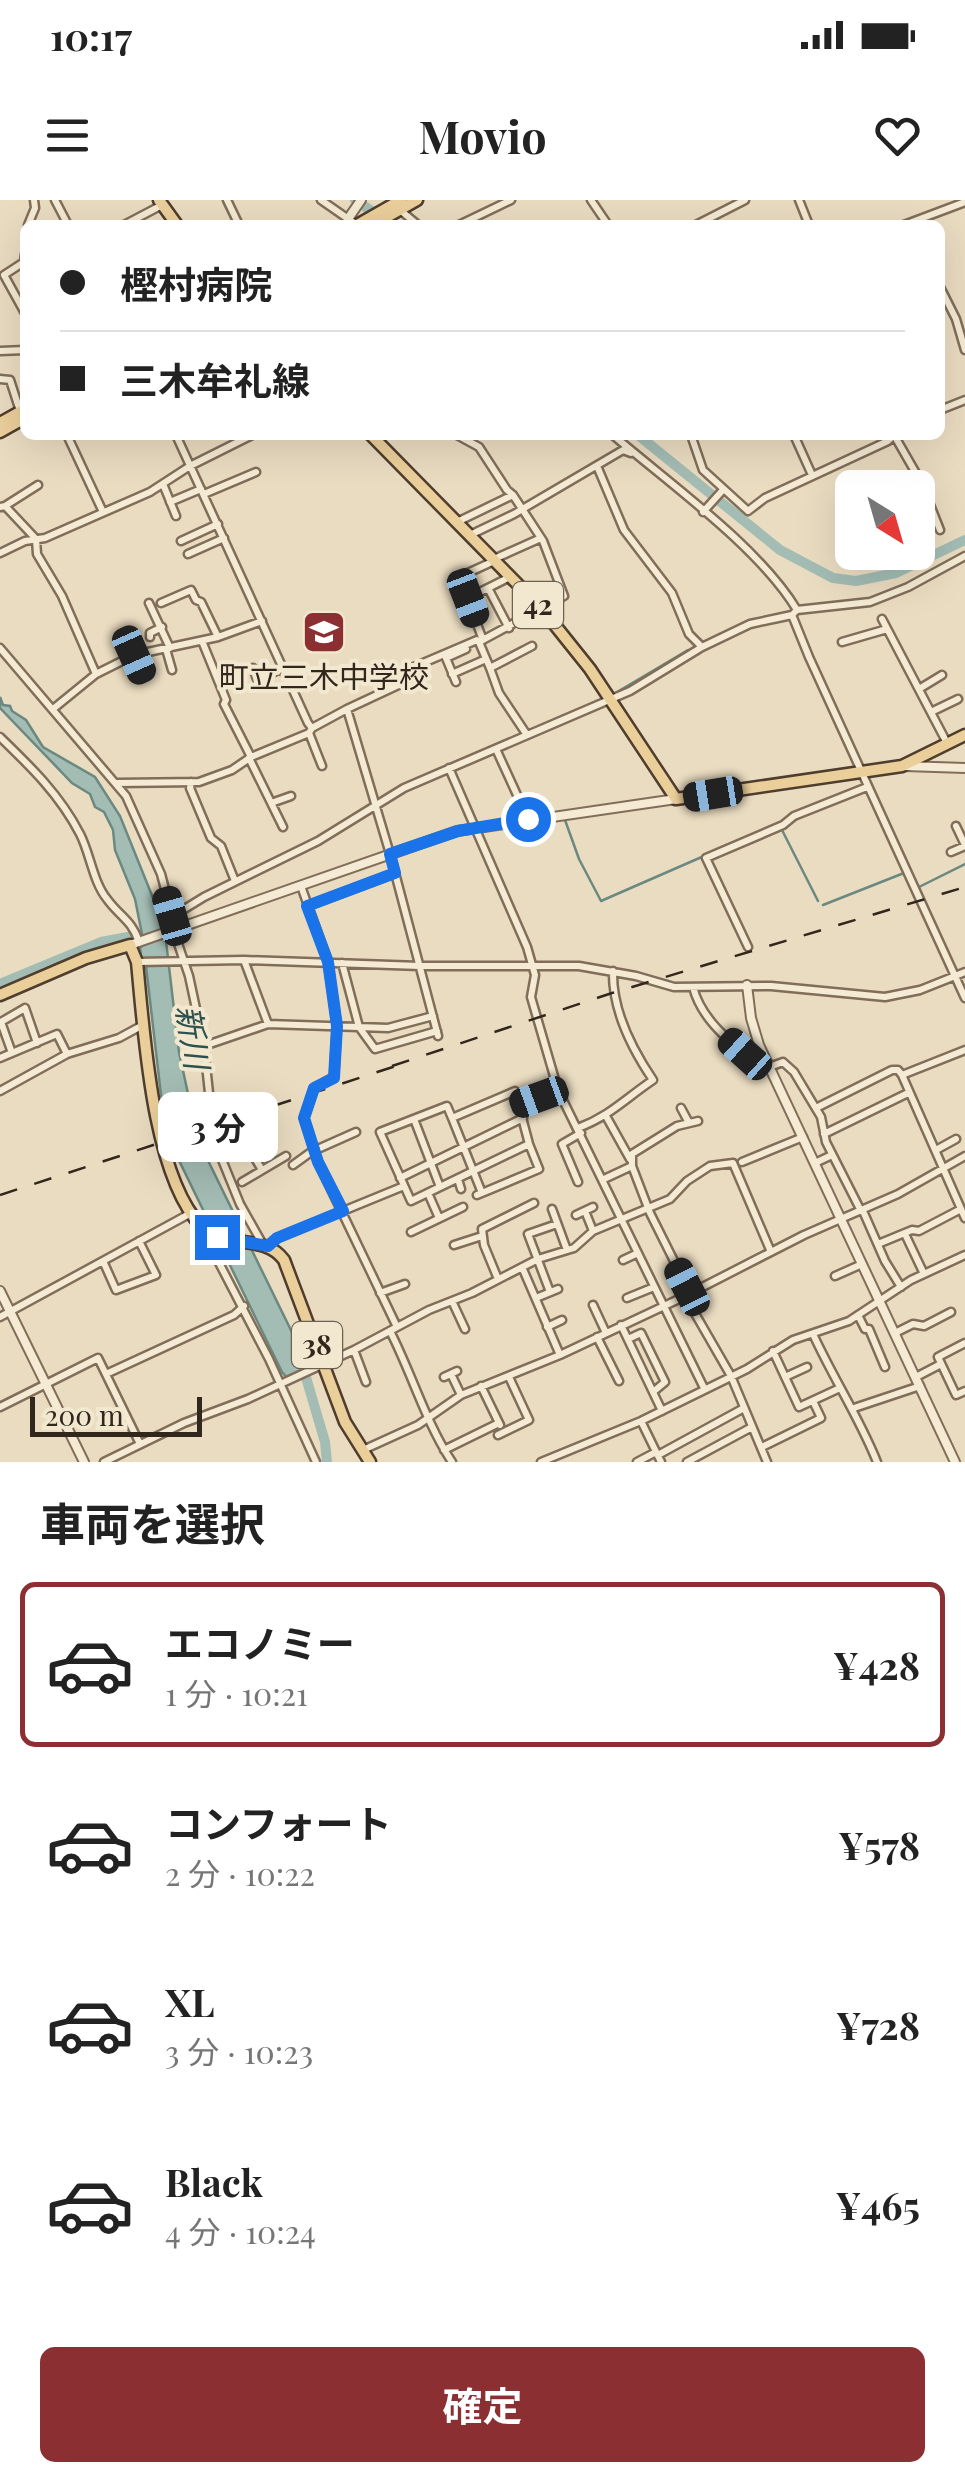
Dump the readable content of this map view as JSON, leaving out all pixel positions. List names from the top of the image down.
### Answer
{
  "streets": {
    "main road": ["42", "38"]
  },
  "water": ["新川"],
  "places": {
    "school or university": ["町立三木中学校"]
  },
  "scale_bar": "200 m",
  "north": "bottom right",
  "page": {
    "status": "10:17",
    "header": "Movio",
    "banner": ["樫村病院", "三木牟礼線"],
    "bubble": "3 分",
    "scale": "200 m",
    "heading": "車両を選択",
    "list": [
      {
        "name": "エコノミー",
        "note": "1 分 · 10:21",
        "value": "¥428"
      },
      {
        "name": "コンフォート",
        "note": "2 分 · 10:22",
        "value": "¥578"
      },
      {
        "name": "XL",
        "note": "3 分 · 10:23",
        "value": "¥728"
      },
      {
        "name": "Black",
        "note": "4 分 · 10:24",
        "value": "¥465"
      }
    ],
    "buttons": "確定"
  }
}
